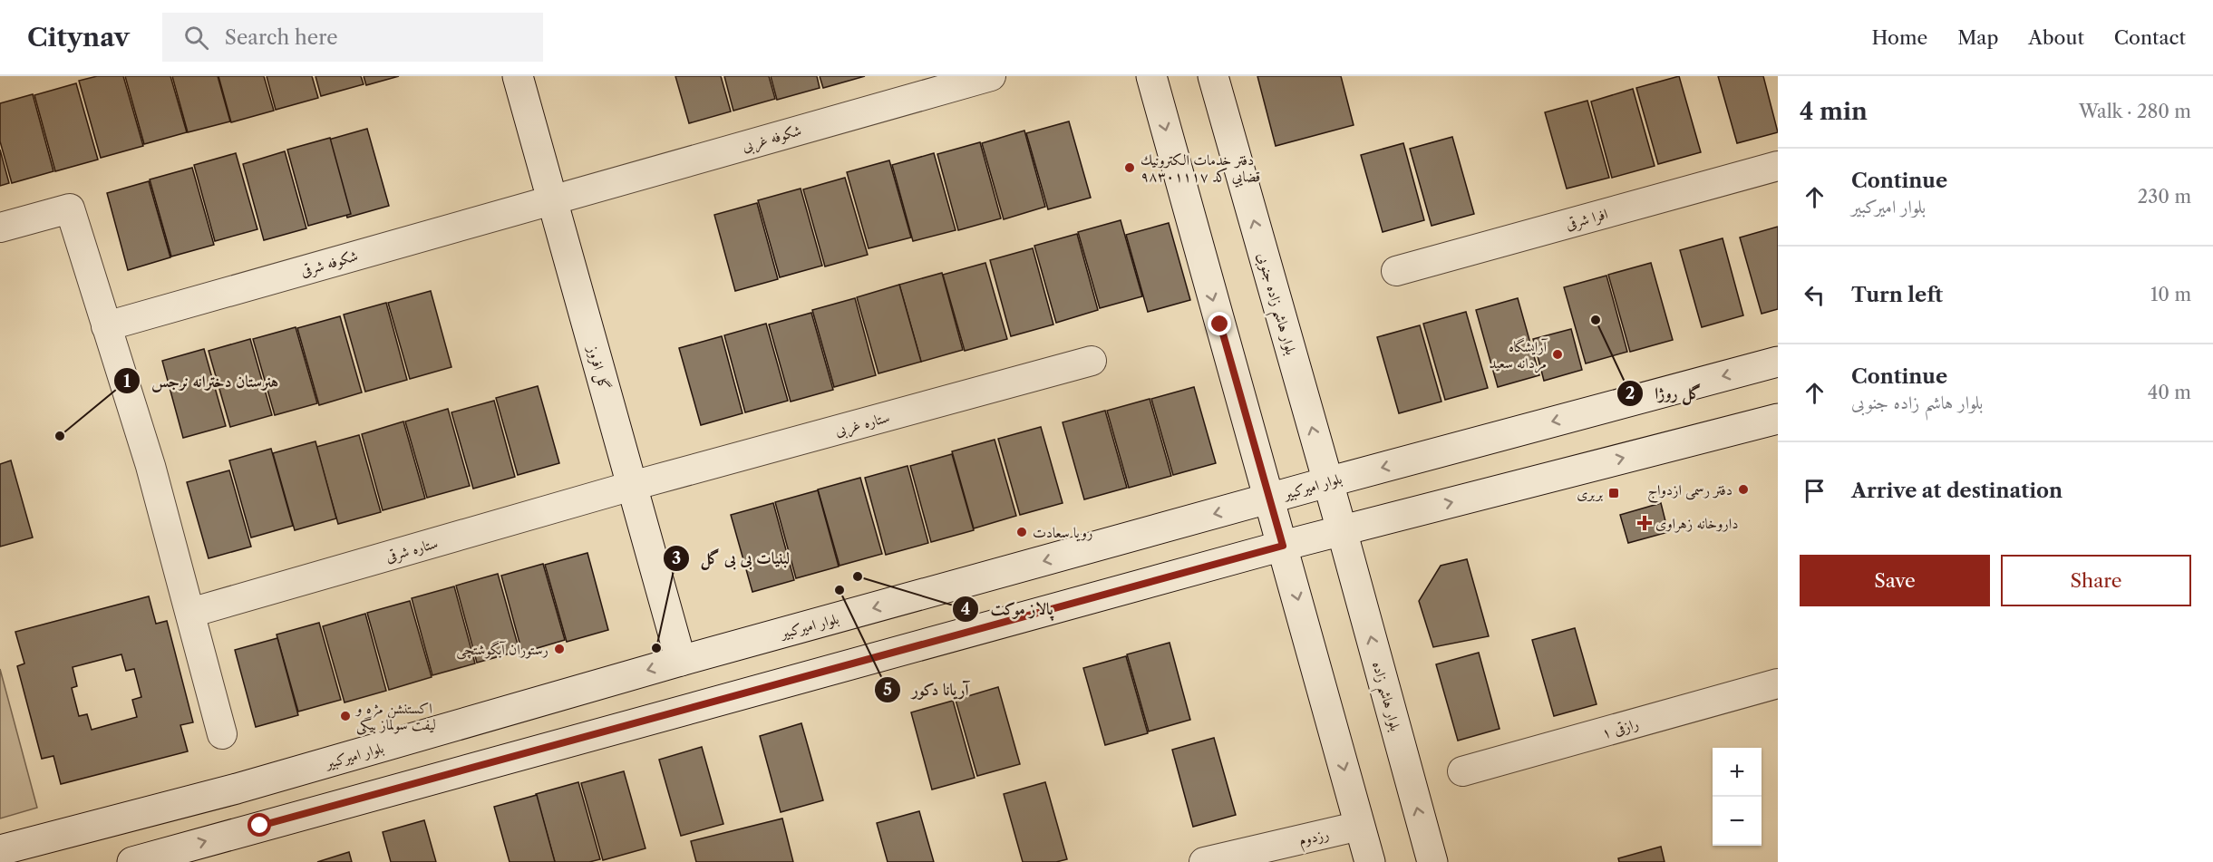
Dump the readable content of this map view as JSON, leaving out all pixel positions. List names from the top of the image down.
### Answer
{
  "streets": {
    "main road": [
      "بلوار هاشم زاده جنوبی",
      "گل افروز",
      "بلوار امیرکبیر",
      "بلوار هاشم زاده"
    ],
    "street": [
      "شکوفه غربی",
      "افرا شرقی",
      "شکوفه شرقی",
      "ستاره غربی",
      "ستاره شرقی",
      "رازقی ۱",
      "رزدوم"
    ]
  },
  "crossings": [
    ["شکوفه غربی", "شکوفه شرقی"],
    ["شکوفه غربی", "گل افروز"],
    ["شکوفه شرقی", "گل افروز"],
    ["بلوار هاشم زاده جنوبی", "بلوار امیرکبیر"],
    ["بلوار هاشم زاده جنوبی", "بلوار هاشم زاده"],
    ["گل افروز", "ستاره غربی"],
    ["گل افروز", "بلوار امیرکبیر"],
    ["گل افروز", "ستاره شرقی"],
    ["ستاره غربی", "ستاره شرقی"]
  ],
  "places": {
    "other": [
      "دفتر خدمات الكترونيك قضايي كد ٩٨٣٠١١١٧",
      "گل روژا",
      "آرایشگاه مردانه سعید",
      "هنرستان دخترانه نرجس",
      "دفتر رسمی ازدواج",
      "رویا سعادت",
      "پالاز موکت",
      "آریانا دکور",
      "لبنیات بی بی گل",
      "رستوران آبگوشتچی",
      "اکستنشن مژه و لیفت سولماز بیگی"
    ],
    "transit": ["بربری"],
    "health": ["داروخانه زهراوی"]
  },
  "page": {
    "header": "Citynav",
    "search": "Search here",
    "nav": [
      "Home",
      "Map",
      "About",
      "Contact"
    ],
    "heading": ["4 min", "Walk · 280 m"],
    "list": [
      ["Continue", "بلوار امیرکبیر", "230 m"],
      ["Turn left", "10 m"],
      ["Continue", "بلوار هاشم زاده جنوبی", "40 m"],
      "Arrive at destination"
    ],
    "buttons": ["Save", "Share"],
    "map_buttons": ["+", "−"]
  }
}
